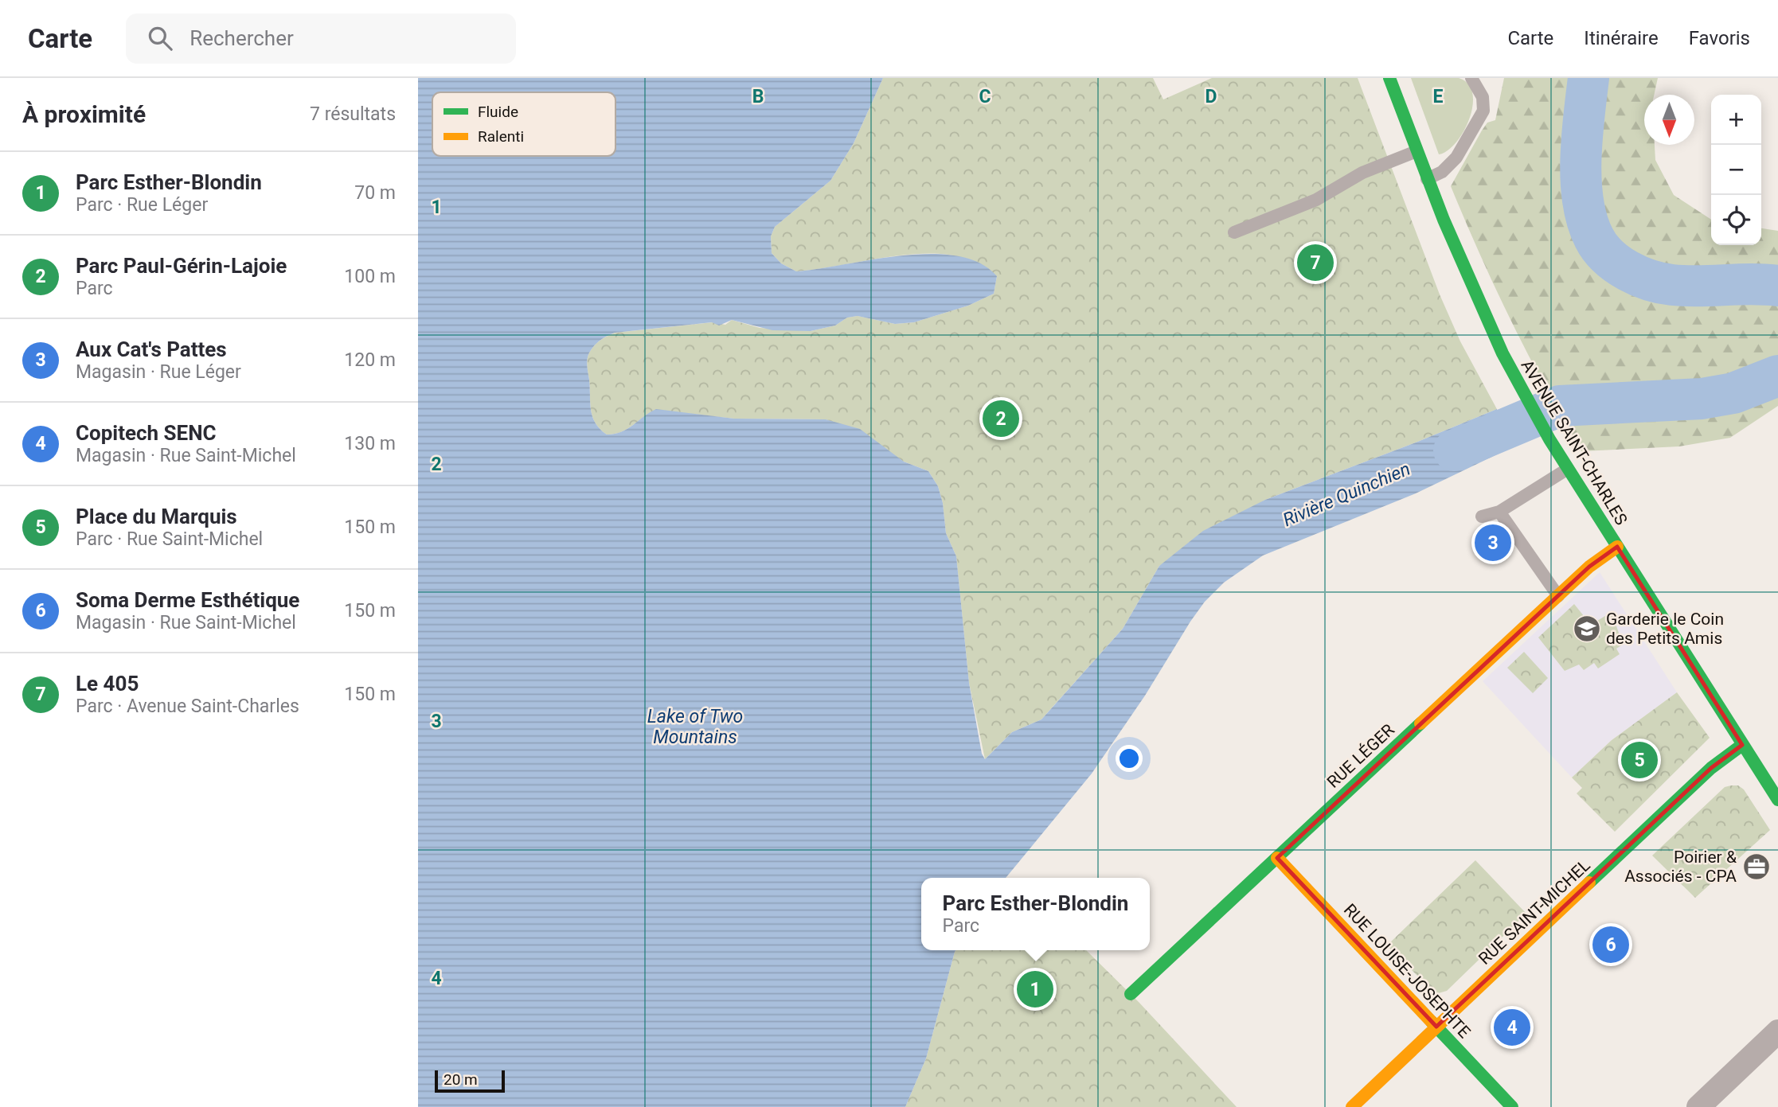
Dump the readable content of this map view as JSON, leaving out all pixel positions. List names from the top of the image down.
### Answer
{
  "streets": {
    "street": [
      "AVENUE SAINT-CHARLES",
      "RUE LÉGER",
      "RUE SAINT-MICHEL",
      "RUE LOUISE-JOSEPHTE"
    ]
  },
  "crossings": [
    ["AVENUE SAINT-CHARLES", "RUE LÉGER"],
    ["AVENUE SAINT-CHARLES", "RUE SAINT-MICHEL"],
    ["RUE LÉGER", "RUE LOUISE-JOSEPHTE"],
    ["RUE SAINT-MICHEL", "RUE LOUISE-JOSEPHTE"]
  ],
  "water": ["Rivière Quinchien", "Lake of Two Mountains"],
  "places": {
    "school or university": ["Garderie le Coin des Petits Amis"],
    "office": ["Poirier & Associés - CPA"]
  },
  "legend": ["Fluide", "Ralenti"],
  "scale_bar": "20 m",
  "north": "bottom",
  "page": {
    "header": "Carte",
    "search": "Rechercher",
    "nav": ["Carte", "Itinéraire", "Favoris"],
    "heading": ["À proximité", "7 résultats"],
    "map_buttons": ["+", "−"],
    "list": [
      {
        "mark": "1",
        "name": "Parc Esther-Blondin",
        "note": "Parc · Rue Léger",
        "value": "70 m"
      },
      {
        "mark": "2",
        "name": "Parc Paul-Gérin-Lajoie",
        "note": "Parc",
        "value": "100 m"
      },
      {
        "mark": "3",
        "name": "Aux Cat's Pattes",
        "note": "Magasin · Rue Léger",
        "value": "120 m"
      },
      {
        "mark": "4",
        "name": "Copitech SENC",
        "note": "Magasin · Rue Saint-Michel",
        "value": "130 m"
      },
      {
        "mark": "5",
        "name": "Place du Marquis",
        "note": "Parc · Rue Saint-Michel",
        "value": "150 m"
      },
      {
        "mark": "6",
        "name": "Soma Derme Esthétique",
        "note": "Magasin · Rue Saint-Michel",
        "value": "150 m"
      },
      {
        "mark": "7",
        "name": "Le 405",
        "note": "Parc · Avenue Saint-Charles",
        "value": "150 m"
      }
    ],
    "pins": [
      "7",
      "2",
      "3",
      "5",
      "6",
      "1",
      "4"
    ],
    "popup": ["Parc Esther-Blondin", "Parc"],
    "scale": "20 m"
  },
  "grid": {
    "columns": [
      "B",
      "C",
      "D",
      "E"
    ],
    "rows": [
      "1",
      "2",
      "3",
      "4"
    ]
  }
}
